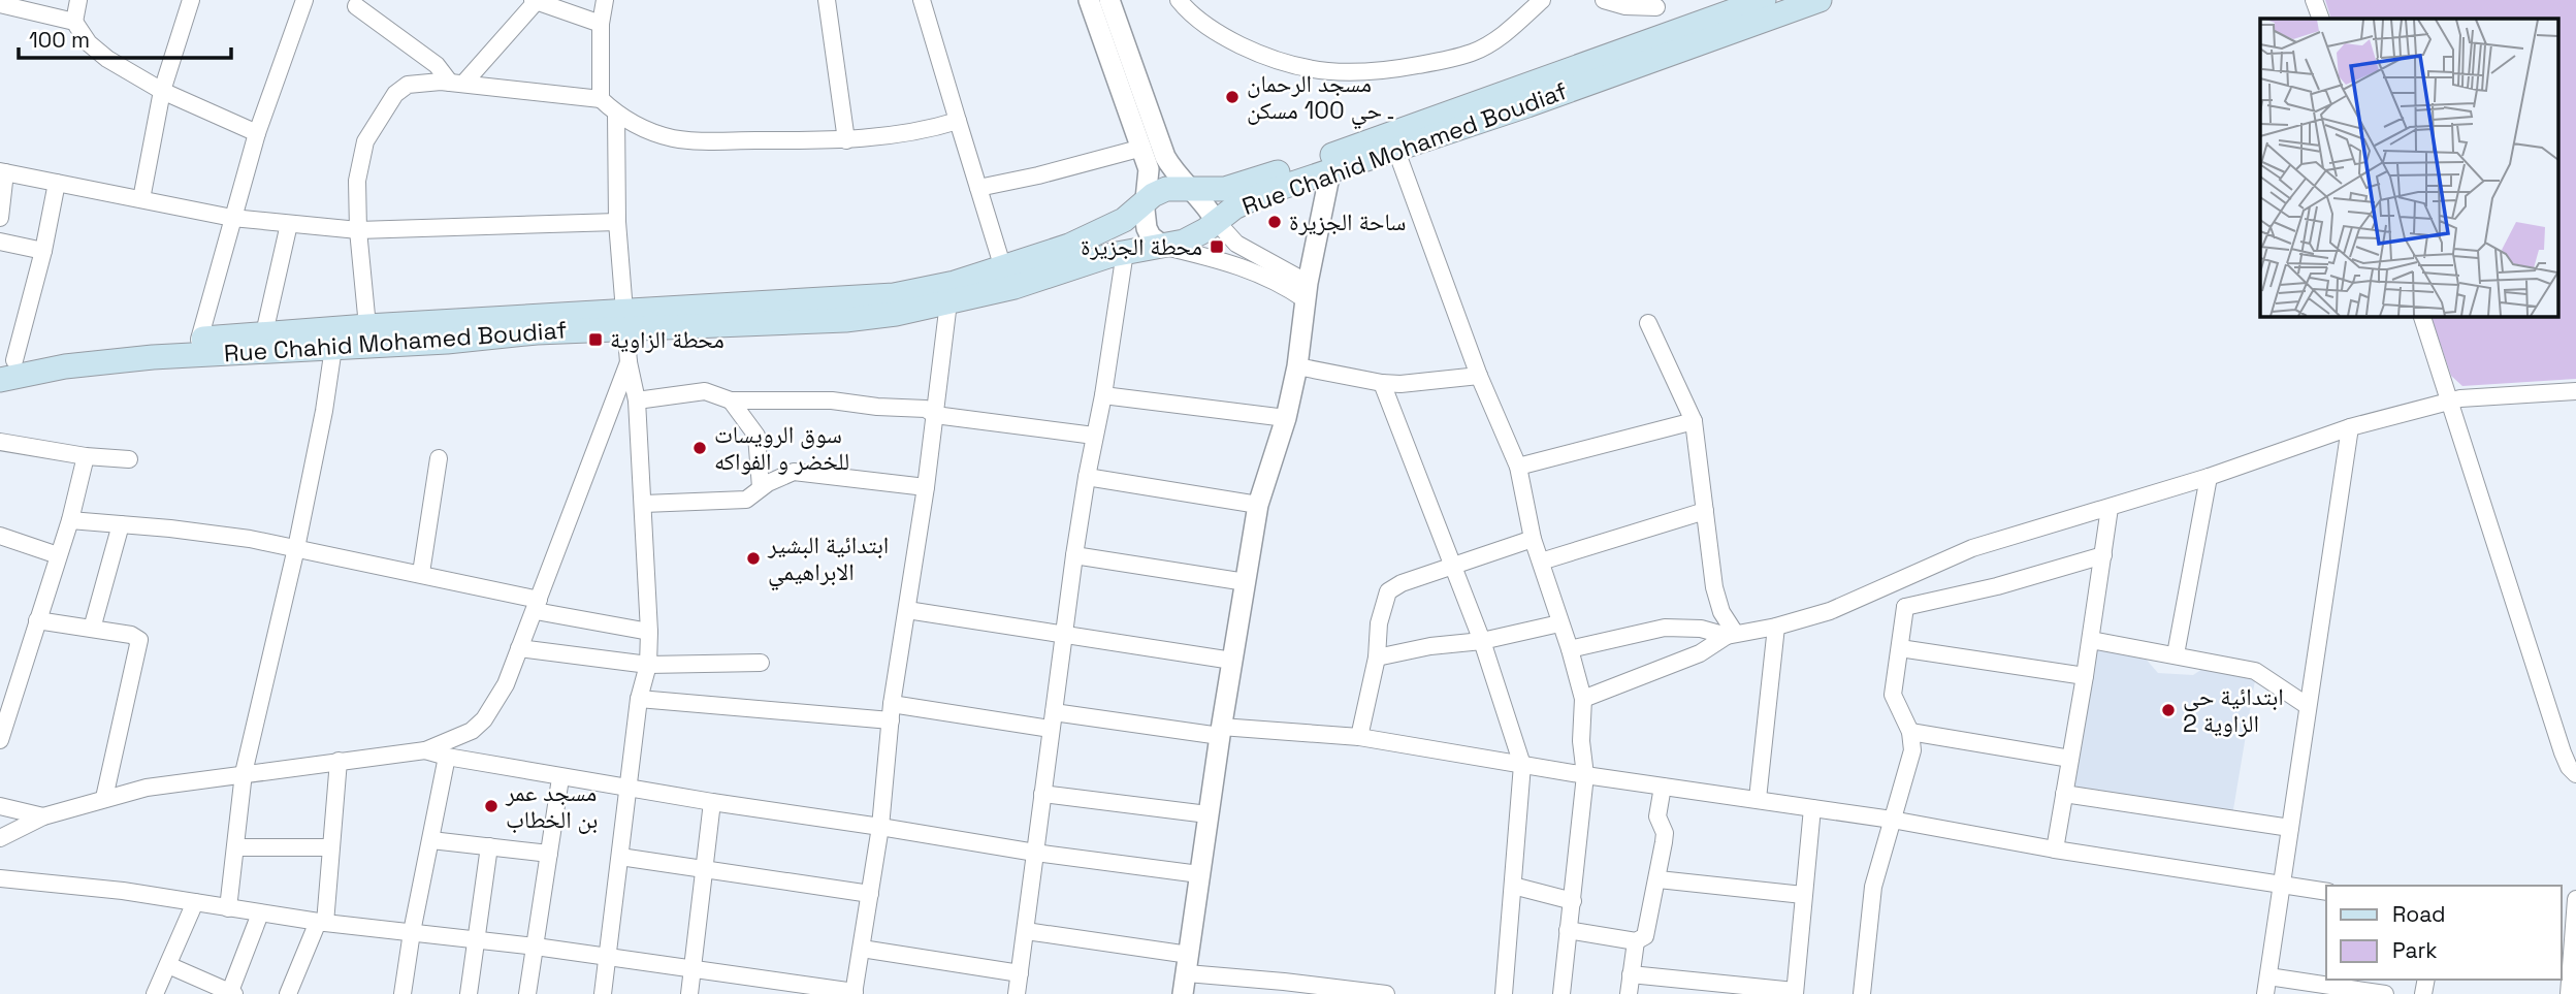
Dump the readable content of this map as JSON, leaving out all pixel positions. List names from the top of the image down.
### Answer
{
  "streets": {
    "main road": ["Rue Chahid Mohamed Boudiaf"]
  },
  "places": {
    "other": [
      "مسجد الرحمان ـ حي 100 مسكن",
      "ساحة الجزيرة",
      "سوق الرويسات للخضر و الفواكه",
      "ابتدائية البشير الابراهيمي",
      "ابتدائية حي الزاوية 2",
      "مسجد عمر بن الخطاب"
    ],
    "transit": ["محطة الجزيرة", "محطة الزاوية"]
  },
  "legend": ["Road", "Park"],
  "scale_bar": "100 m"
}
